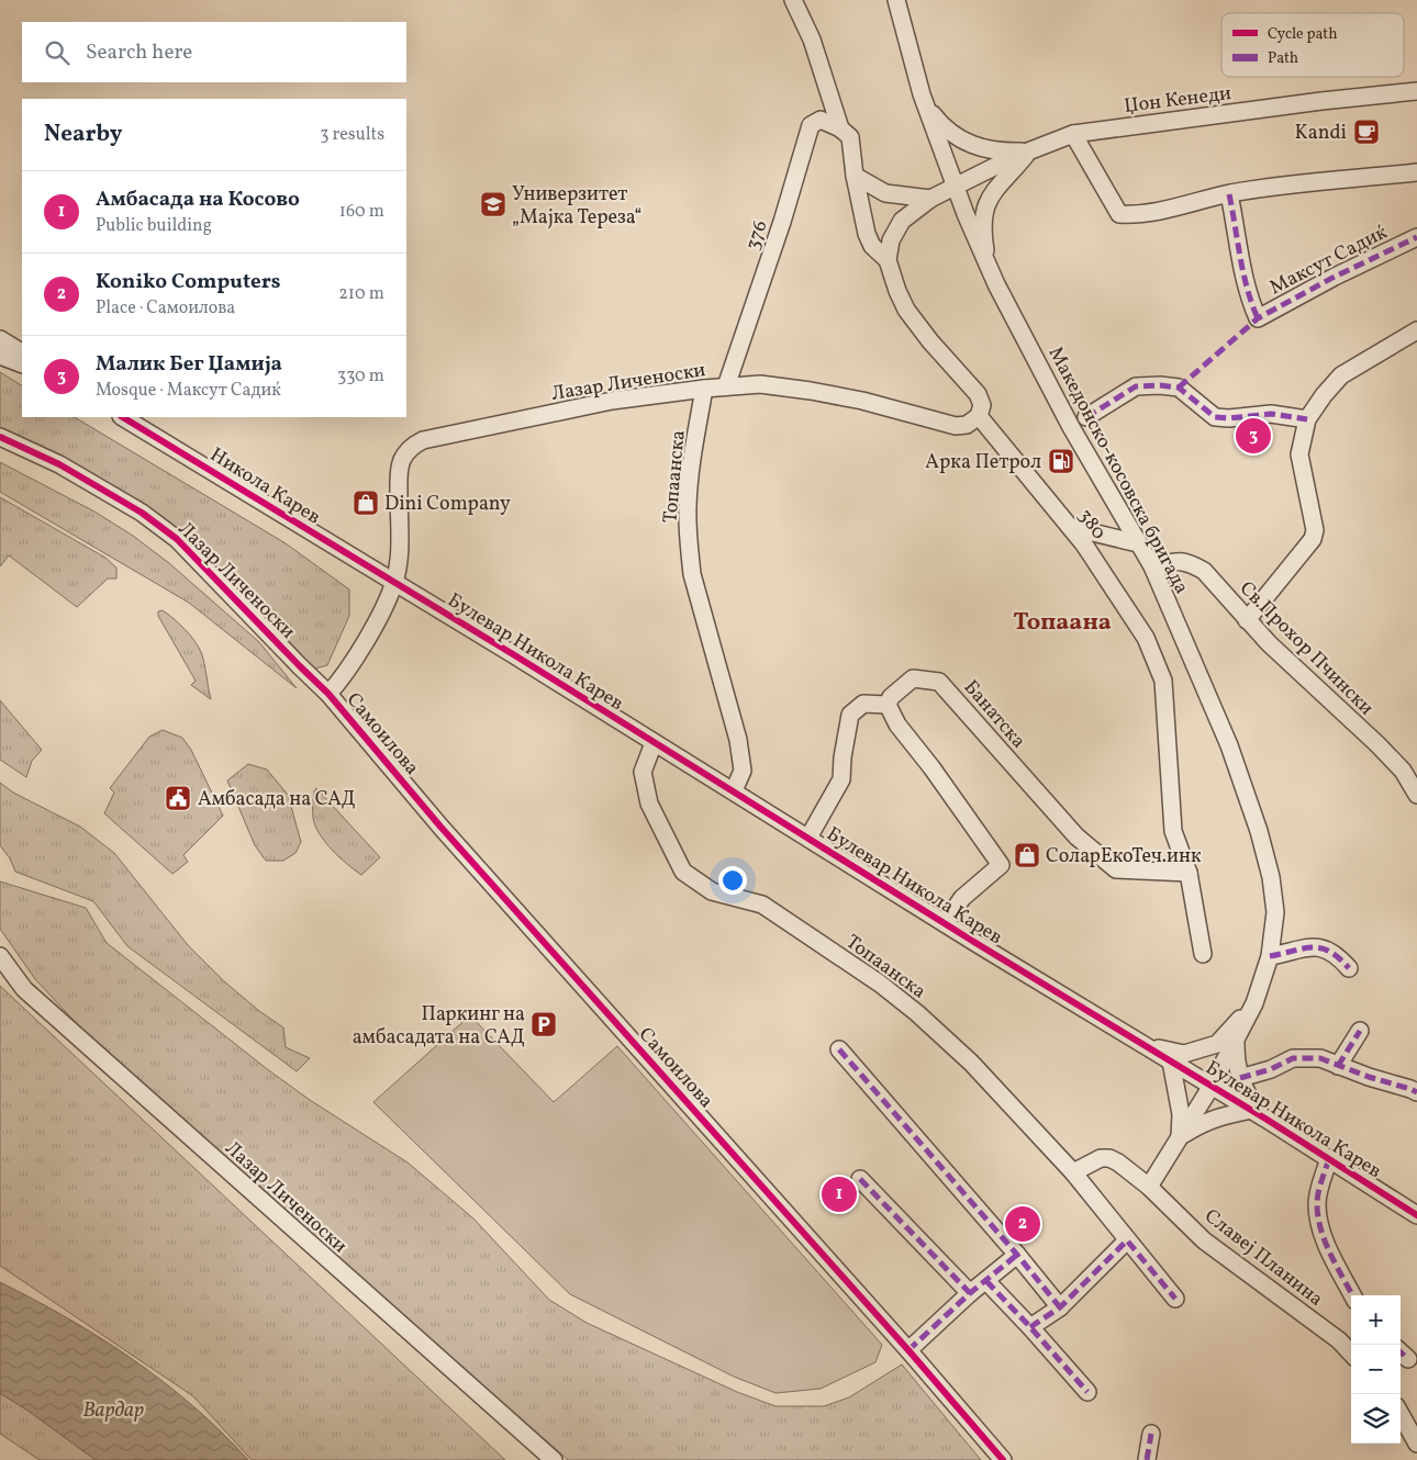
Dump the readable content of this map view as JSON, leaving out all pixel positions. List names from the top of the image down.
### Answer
{
  "streets": {
    "street": [
      "Џон Кенеди",
      "376",
      "Максут Садиќ",
      "Лазар Личеноски",
      "Македонско-косовска бригада",
      "Топаанска",
      "Никола Карев",
      "380",
      "Св.Прохор Пчински",
      "Булевар Никола Карев",
      "Банатска",
      "Самоилова",
      "Славеј Планина"
    ]
  },
  "crossings": [
    ["Џон Кенеди", "Македонско-косовска бригада"],
    ["376", "Лазар Личеноски"],
    ["Лазар Личеноски", "Топаанска"],
    ["Лазар Личеноски", "Никола Карев"],
    ["Лазар Личеноски", "380"],
    ["Лазар Личеноски", "Булевар Никола Карев"],
    ["Лазар Личеноски", "Самоилова"],
    ["Македонско-косовска бригада", "Св.Прохор Пчински"],
    ["Македонско-косовска бригада", "Булевар Никола Карев"],
    ["Топаанска", "Булевар Никола Карев"],
    ["Топаанска", "Славеј Планина"],
    ["Никола Карев", "Булевар Никола Карев"],
    ["380", "Банатска"]
  ],
  "districts": ["Топаана"],
  "water": ["Вардар"],
  "places": {
    "cafe": ["Kandi"],
    "school or university": ["Универзитет „Мајка Тереза“"],
    "fuel station": ["Арка Петрол"],
    "shop": ["Dini Company", "СоларЕкоТеч.инк"],
    "public building": ["Амбасада на САД"],
    "parking": ["Паркинг на амбасадата на САД"]
  },
  "legend": ["Cycle path", "Path"],
  "page": {
    "search": "Search here",
    "heading": ["Nearby", "3 results"],
    "list": [
      {
        "mark": "1",
        "name": "Амбасада на Косово",
        "note": "Public building",
        "value": "160 m"
      },
      {
        "mark": "2",
        "name": "Koniko Computers",
        "note": "Place · Самоилова",
        "value": "210 m"
      },
      {
        "mark": "3",
        "name": "Малик Бег Џамија",
        "note": "Mosque · Максут Садиќ",
        "value": "330 m"
      }
    ],
    "pins": ["3", "1", "2"],
    "map_buttons": ["+", "−"]
  }
}
